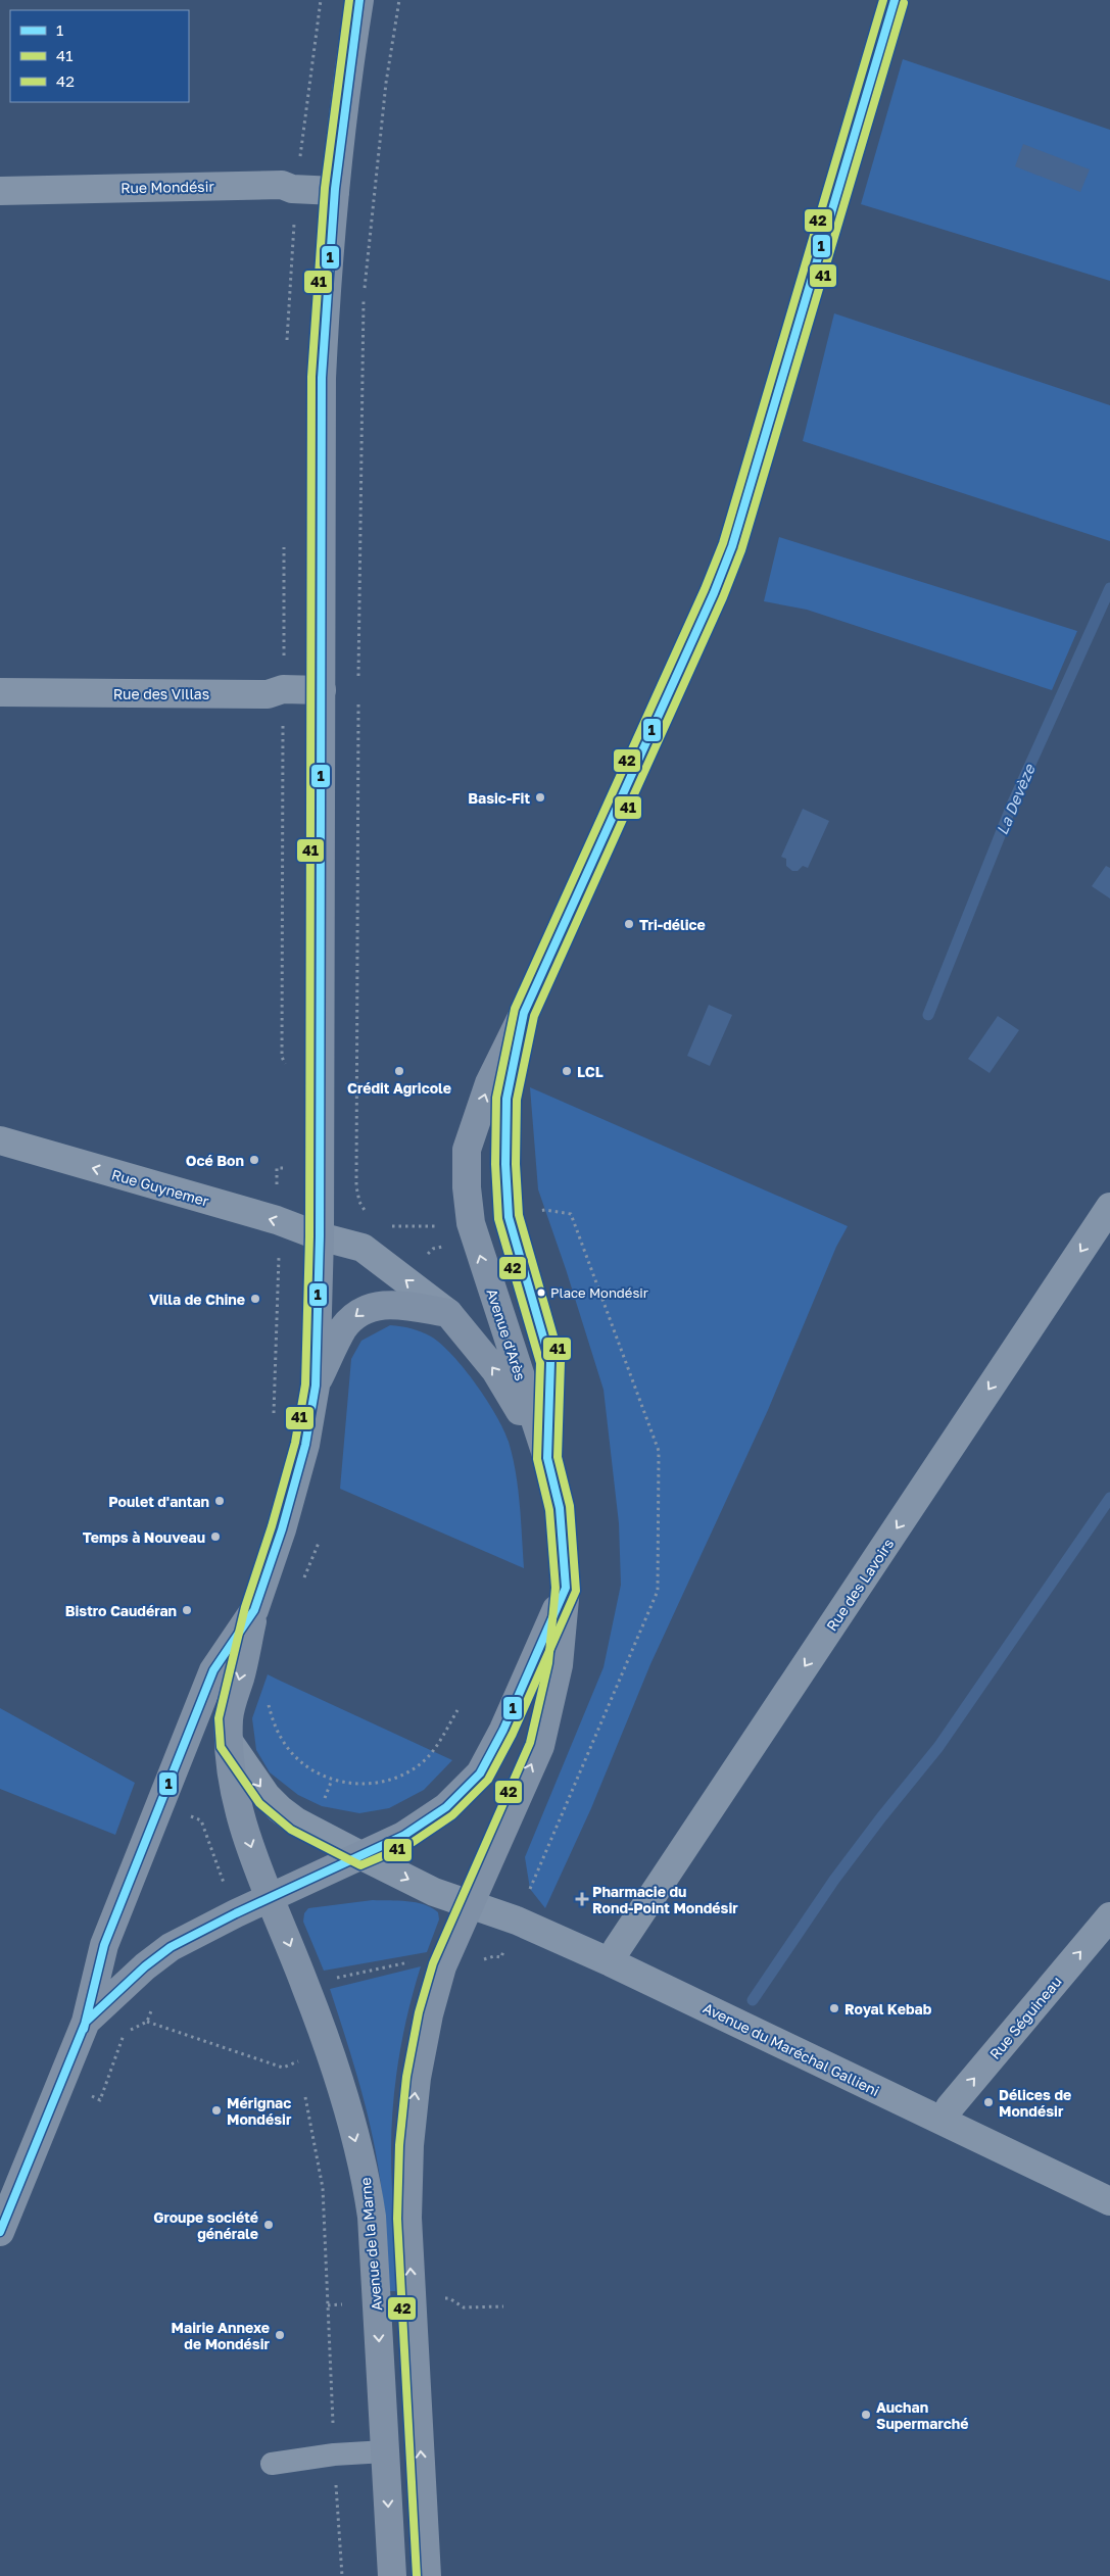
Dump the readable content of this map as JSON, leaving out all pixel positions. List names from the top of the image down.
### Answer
{
  "streets": {
    "main road": ["Avenue d'Arès", "Avenue de la Marne"],
    "street": [
      "Rue Mondésir",
      "Rue des Villas",
      "Rue Guynemer",
      "Rue des Lavoirs",
      "Rue Séguineau",
      "Avenue du Maréchal Gallieni"
    ]
  },
  "crossings": [
    ["Rue des Lavoirs", "Avenue du Maréchal Gallieni"],
    ["Rue Séguineau", "Avenue du Maréchal Gallieni"]
  ],
  "one_way": ["Rue Guynemer", "Rue des Lavoirs", "Rue Séguineau"],
  "water": ["La Devèze"],
  "places": {
    "other": [
      "Basic-Fit",
      "Tri-délice",
      "Crédit Agricole",
      "LCL",
      "Océ Bon",
      "Place Mondésir",
      "Villa de Chine",
      "Poulet d'antan",
      "Temps à Nouveau",
      "Bistro Caudéran",
      "Royal Kebab",
      "Délices de Mondésir",
      "Mérignac Mondésir",
      "Groupe société générale",
      "Mairie Annexe de Mondésir",
      "Auchan Supermarché"
    ],
    "health": ["Pharmacie du Rond-Point Mondésir"]
  },
  "lines": ["transit line 1", "transit line 41", "transit line 42"],
  "legend": ["1", "41", "42"]
}
